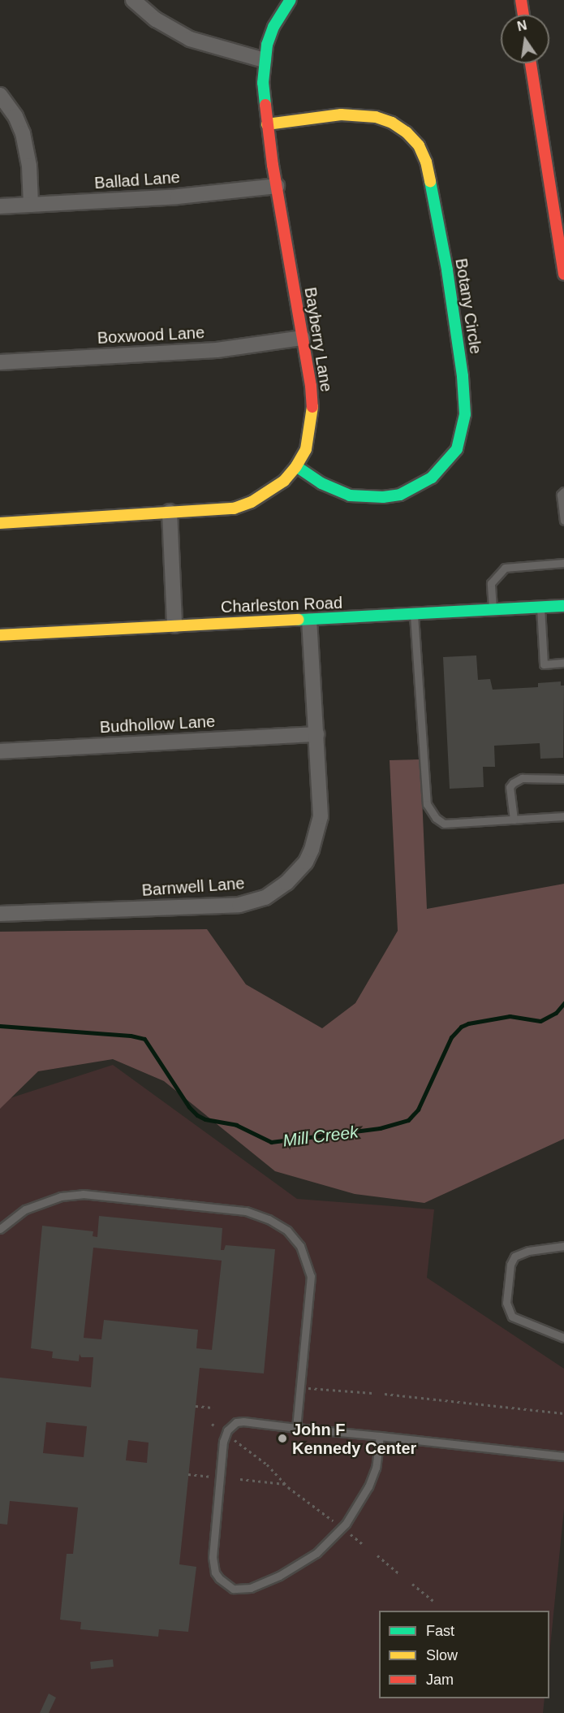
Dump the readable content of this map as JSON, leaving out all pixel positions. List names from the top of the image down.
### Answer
{
  "streets": {
    "street": [
      "Ballad Lane",
      "Botany Circle",
      "Boxwood Lane",
      "Bayberry Lane",
      "Charleston Road",
      "Budhollow Lane",
      "Barnwell Lane"
    ]
  },
  "crossings": [
    ["Ballad Lane", "Bayberry Lane"],
    ["Botany Circle", "Bayberry Lane"],
    ["Boxwood Lane", "Bayberry Lane"],
    ["Charleston Road", "Barnwell Lane"],
    ["Budhollow Lane", "Barnwell Lane"]
  ],
  "water": ["Mill Creek"],
  "places": ["John F Kennedy Center"],
  "legend": ["Fast", "Slow", "Jam"],
  "north": "top"
}
